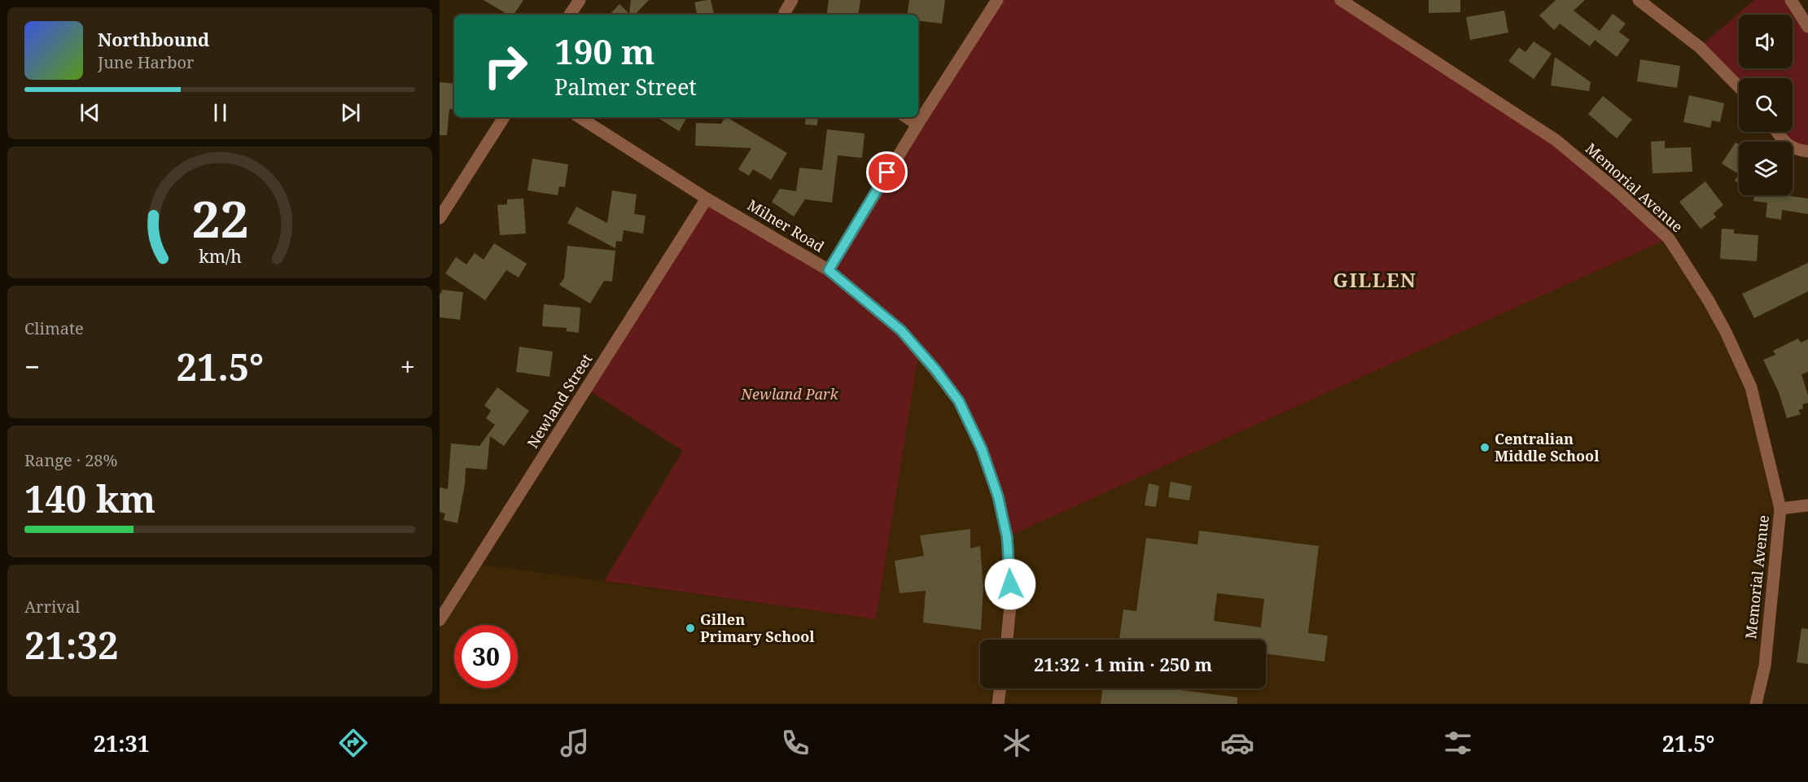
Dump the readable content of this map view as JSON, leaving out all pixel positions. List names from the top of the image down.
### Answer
{
  "streets": {
    "street": ["Memorial Avenue", "Milner Road", "Newland Street"]
  },
  "crossings": [
    ["Milner Road", "Newland Street"]
  ],
  "districts": ["GILLEN"],
  "parks": ["Newland Park"],
  "places": ["Centralian Middle School", "Gillen Primary School"],
  "page": {
    "turn": ["190 m", "Palmer Street"],
    "song": ["Northbound", "June Harbor"],
    "tile": [
      "Climate",
      ["Range · 28%", "140 km"],
      ["Arrival", "21:32"]
    ],
    "heat": ["−", "21.5°", "+"],
    "limit": "30",
    "trip": "21:32 · 1 min · 250 m",
    "tabs": ["21:31", "21.5°"],
    "gauge": ["22", "km/h"]
  }
}
